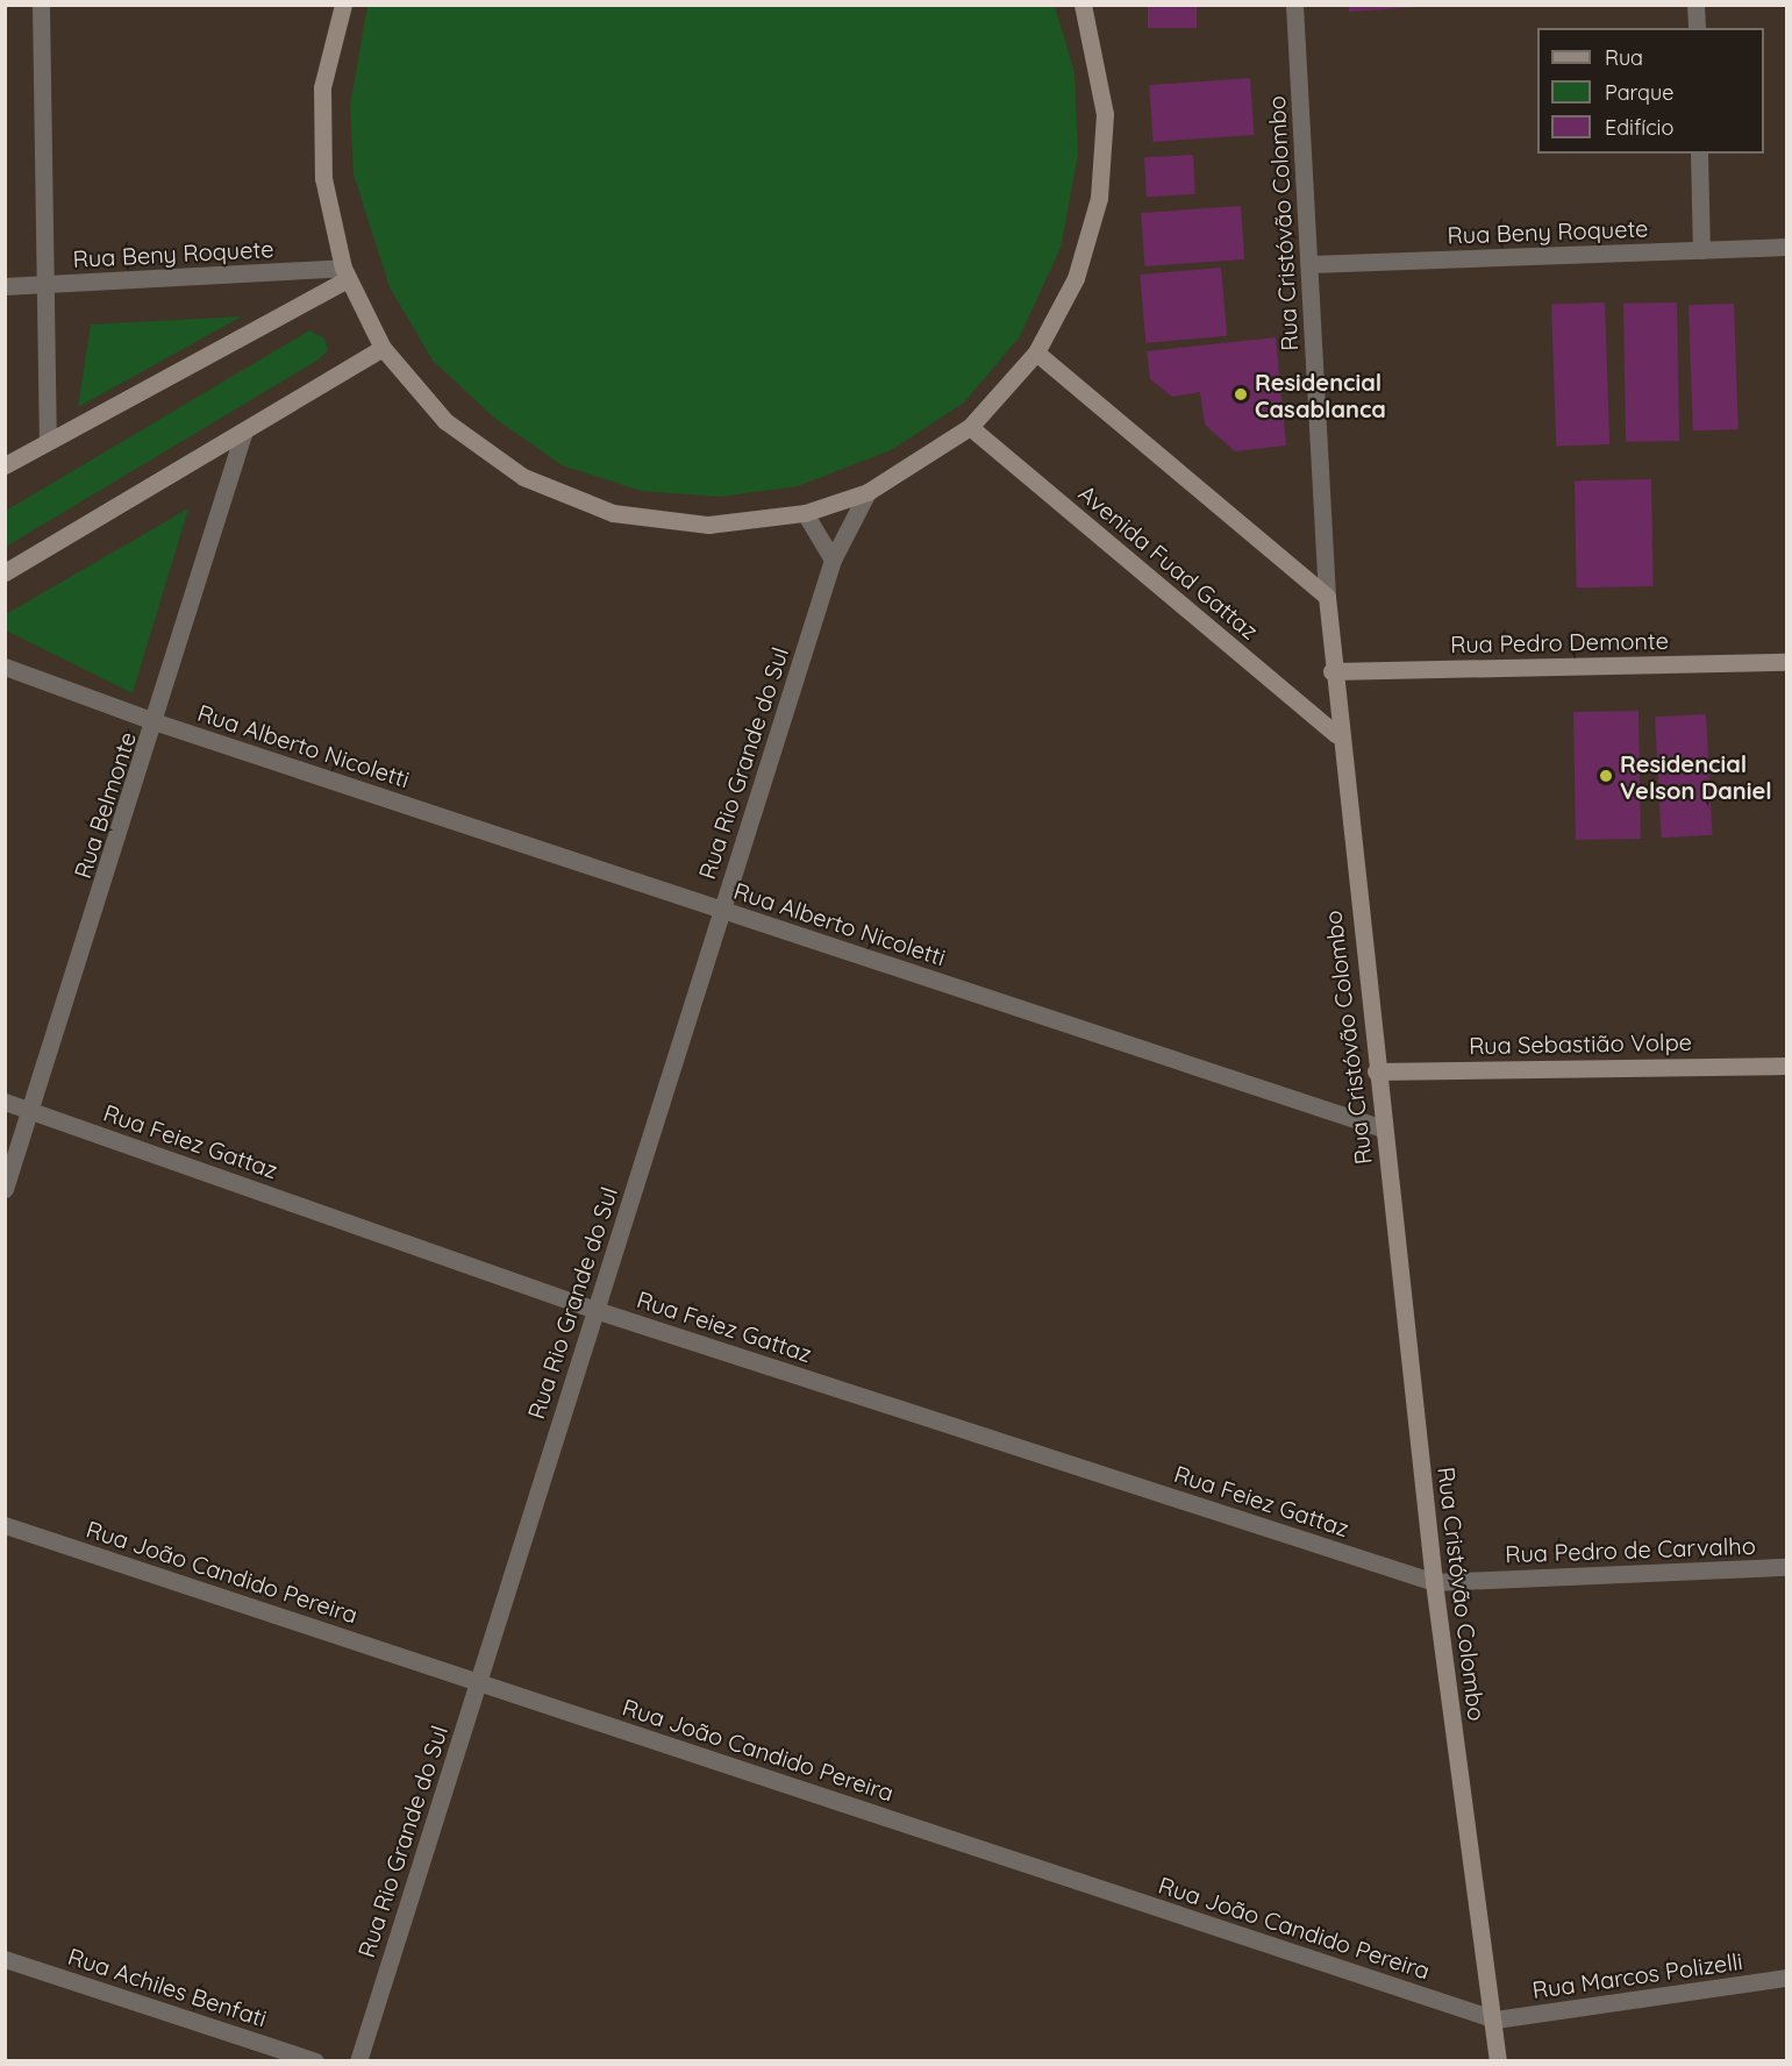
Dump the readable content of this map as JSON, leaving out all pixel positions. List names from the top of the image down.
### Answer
{
  "streets": {
    "main road": [
      "Rua Cristóvão Colombo",
      "Avenida Fuad Gattaz",
      "Rua Pedro Demonte",
      "Rua Sebastião Volpe"
    ],
    "street": [
      "Rua Beny Roquete",
      "Rua Alberto Nicoletti",
      "Rua Rio Grande do Sul",
      "Rua Belmonte",
      "Rua Feiez Gattaz",
      "Rua Pedro de Carvalho",
      "Rua João Candido Pereira",
      "Rua Marcos Polizelli",
      "Rua Achiles Benfati"
    ]
  },
  "crossings": [
    ["Rua Cristóvão Colombo", "Rua Beny Roquete"],
    ["Rua Cristóvão Colombo", "Avenida Fuad Gattaz"],
    ["Rua Cristóvão Colombo", "Rua Pedro Demonte"],
    ["Rua Cristóvão Colombo", "Rua Alberto Nicoletti"],
    ["Rua Cristóvão Colombo", "Rua Sebastião Volpe"],
    ["Rua Cristóvão Colombo", "Rua Feiez Gattaz"],
    ["Rua Cristóvão Colombo", "Rua Pedro de Carvalho"],
    ["Rua Cristóvão Colombo", "Rua João Candido Pereira"],
    ["Rua Cristóvão Colombo", "Rua Marcos Polizelli"],
    ["Rua Alberto Nicoletti", "Rua Rio Grande do Sul"],
    ["Rua Alberto Nicoletti", "Rua Belmonte"],
    ["Rua Rio Grande do Sul", "Rua Feiez Gattaz"],
    ["Rua Rio Grande do Sul", "Rua João Candido Pereira"],
    ["Rua Belmonte", "Rua Feiez Gattaz"],
    ["Rua Feiez Gattaz", "Rua Pedro de Carvalho"],
    ["Rua João Candido Pereira", "Rua Marcos Polizelli"]
  ],
  "places": ["Residencial Casablanca", "Residencial Velson Daniel"],
  "legend": ["Rua", "Parque", "Edifício"]
}
